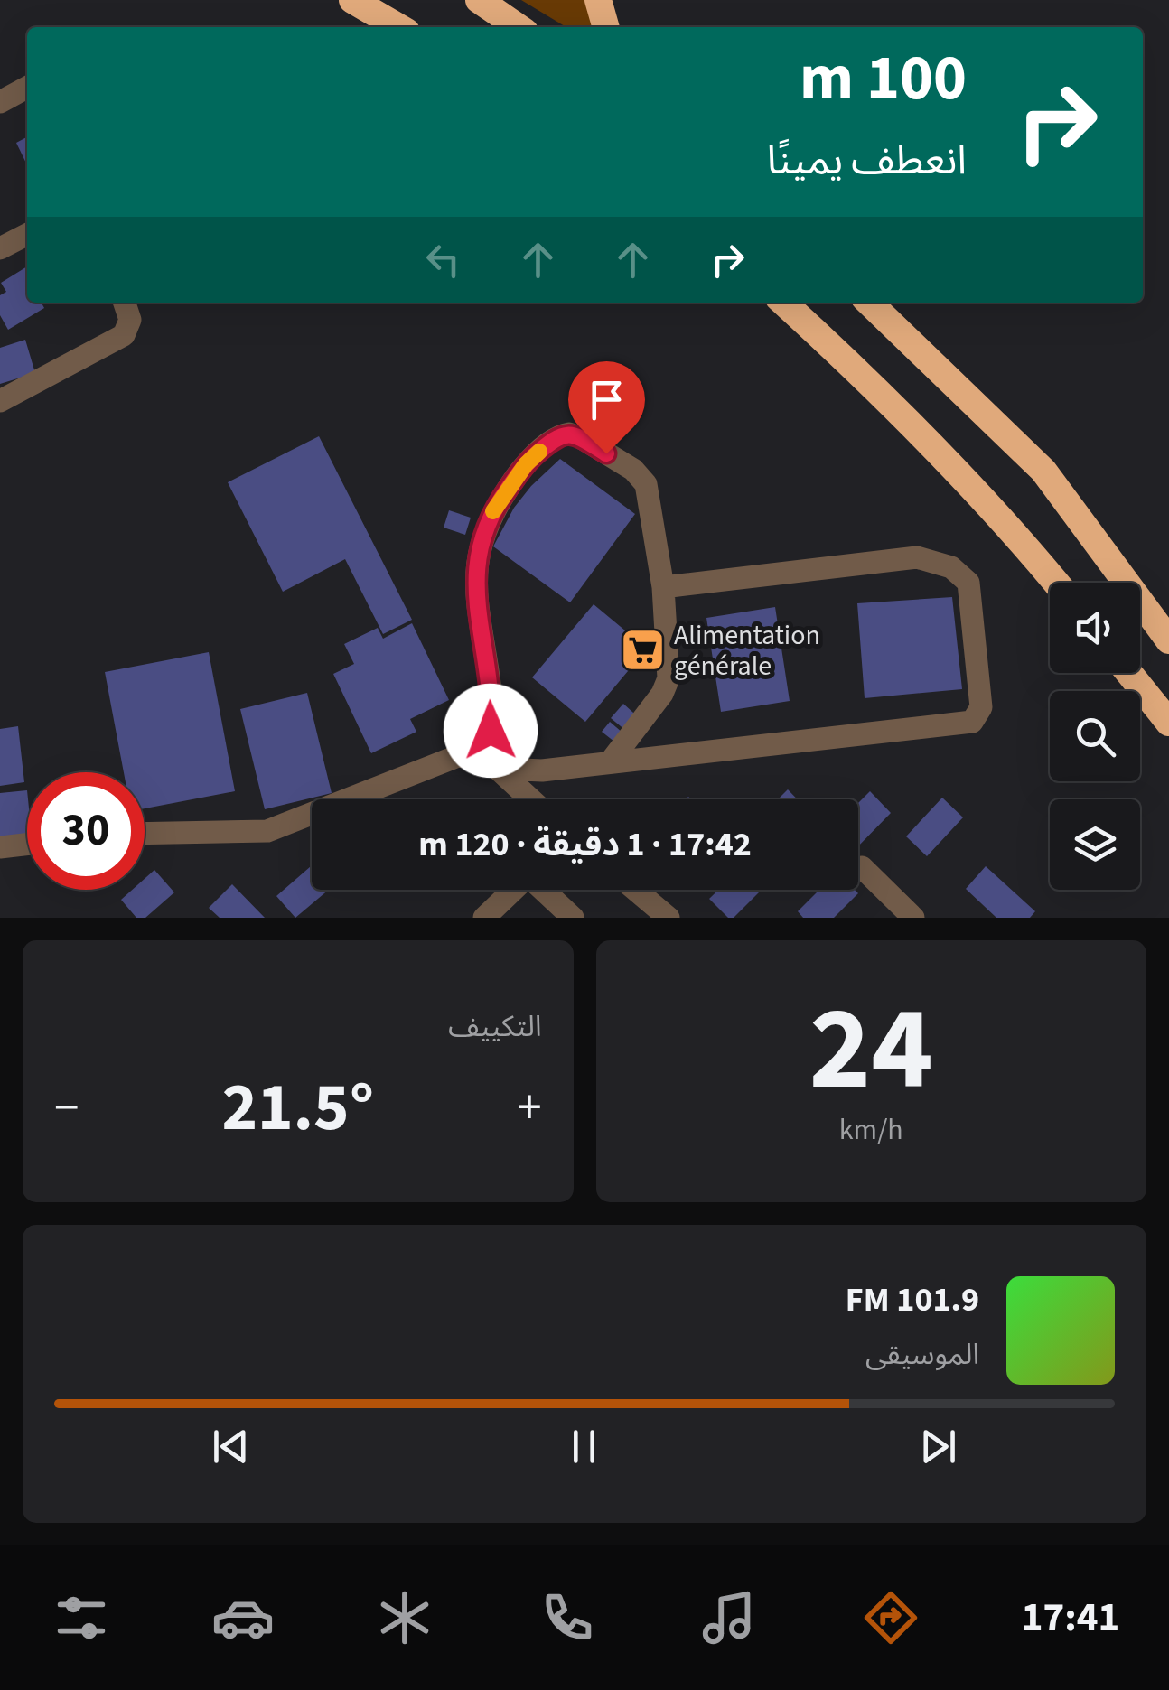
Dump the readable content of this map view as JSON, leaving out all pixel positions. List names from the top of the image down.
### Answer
{
  "places": {
    "supermarket": ["Alimentation générale"]
  },
  "page": {
    "turn": ["100 m", "انعطف يمينًا"],
    "limit": "30",
    "trip": "17:42 · 1 دقيقة · 120 m",
    "tile": [
      ["24", "km/h"],
      "التكييف"
    ],
    "heat": ["−", "21.5°", "+"],
    "song": ["101.9 FM", "الموسيقى"],
    "tabs": "17:41"
  }
}
